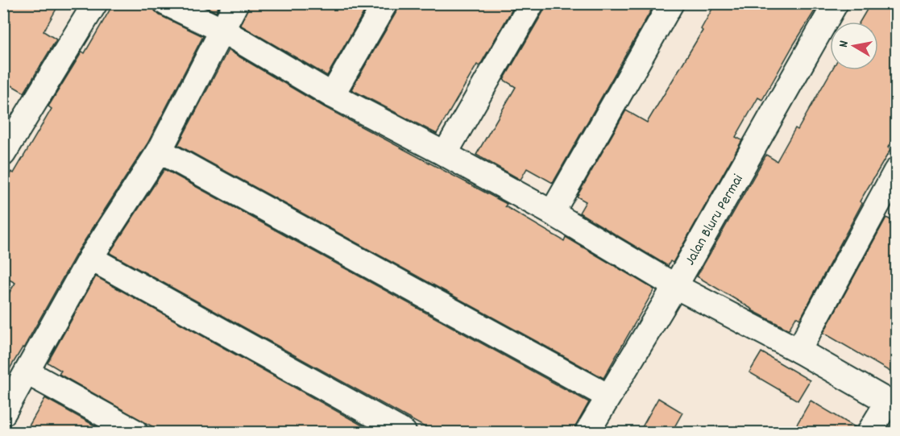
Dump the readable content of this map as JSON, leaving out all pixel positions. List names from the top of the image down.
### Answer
{
  "streets": {
    "street": ["Jalan Bluru Permai"]
  },
  "north": "left"
}
